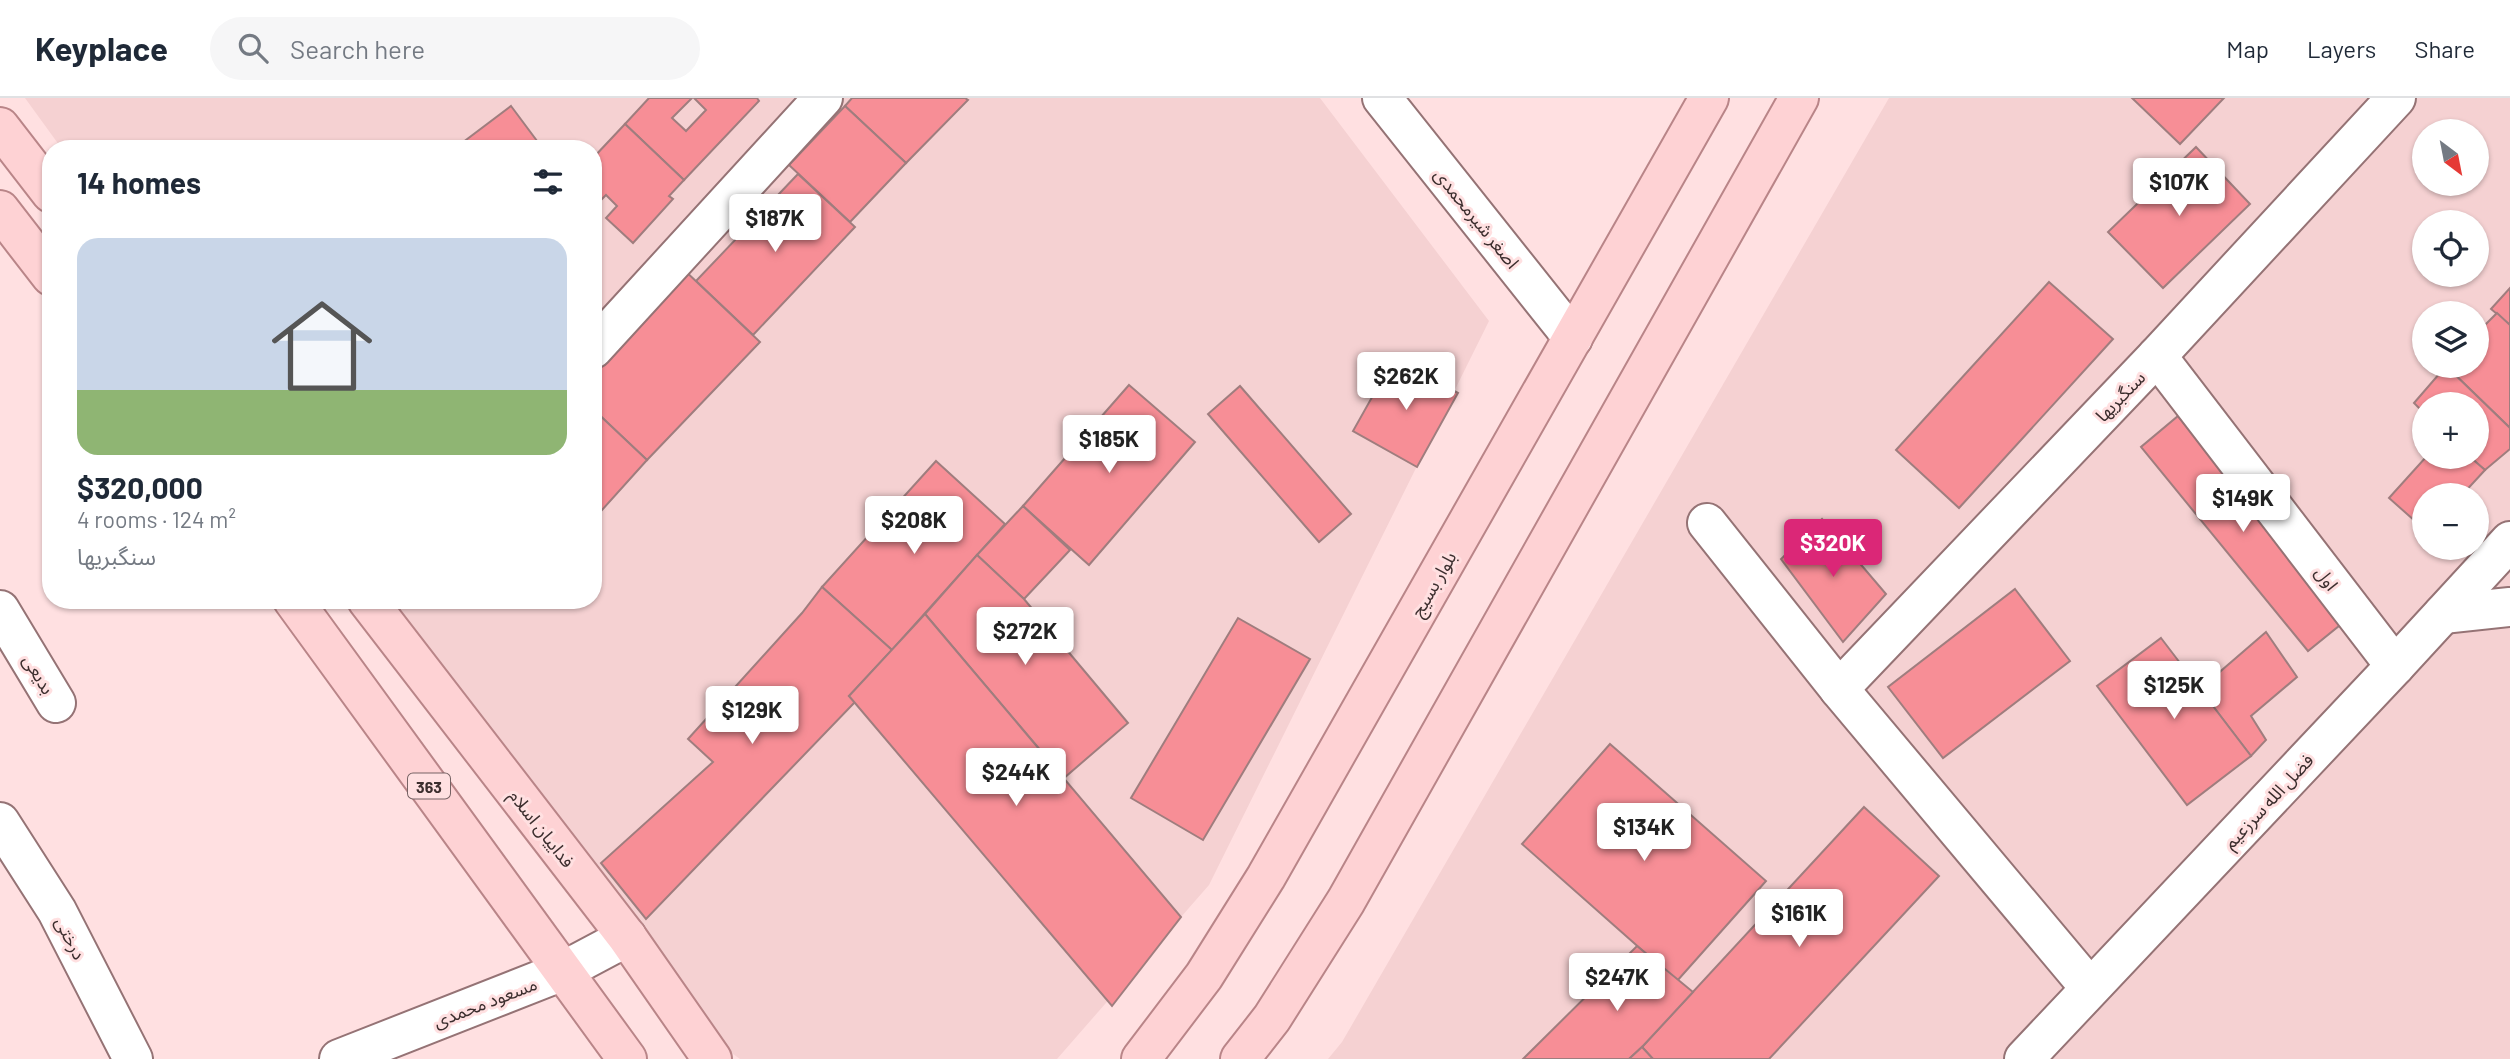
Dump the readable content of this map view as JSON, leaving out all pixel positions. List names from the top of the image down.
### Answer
{
  "streets": {
    "main road": ["بلوار بسیج", "363", "فداییان اسلام"],
    "street": [
      "اصغر شیرمحمدی",
      "سنگبریها",
      "اول",
      "بدیعی",
      "فضل الله سرزعیم",
      "درختی",
      "مسعود محمدی"
    ]
  },
  "crossings": [
    ["اصغر شیرمحمدی", "بلوار بسیج"],
    ["سنگبریها", "اول"],
    ["اول", "فضل الله سرزعیم"],
    ["363", "مسعود محمدی"],
    ["فداییان اسلام", "مسعود محمدی"]
  ],
  "north": "bottom right",
  "page": {
    "header": "Keyplace",
    "search": "Search here",
    "nav": ["Map", "Layers", "Share"],
    "map_buttons": ["+", "−"],
    "heading": "14 homes",
    "price": [
      "$107K",
      "$187K",
      "$262K",
      "$185K",
      "$149K",
      "$208K",
      "$320K",
      "$272K",
      "$125K",
      "$129K",
      "$244K",
      "$134K",
      "$161K",
      "$247K"
    ],
    "list": [
      {
        "name": "$320,000",
        "note": "4 rooms · 124 m² · سنگبریها"
      }
    ]
  }
}
